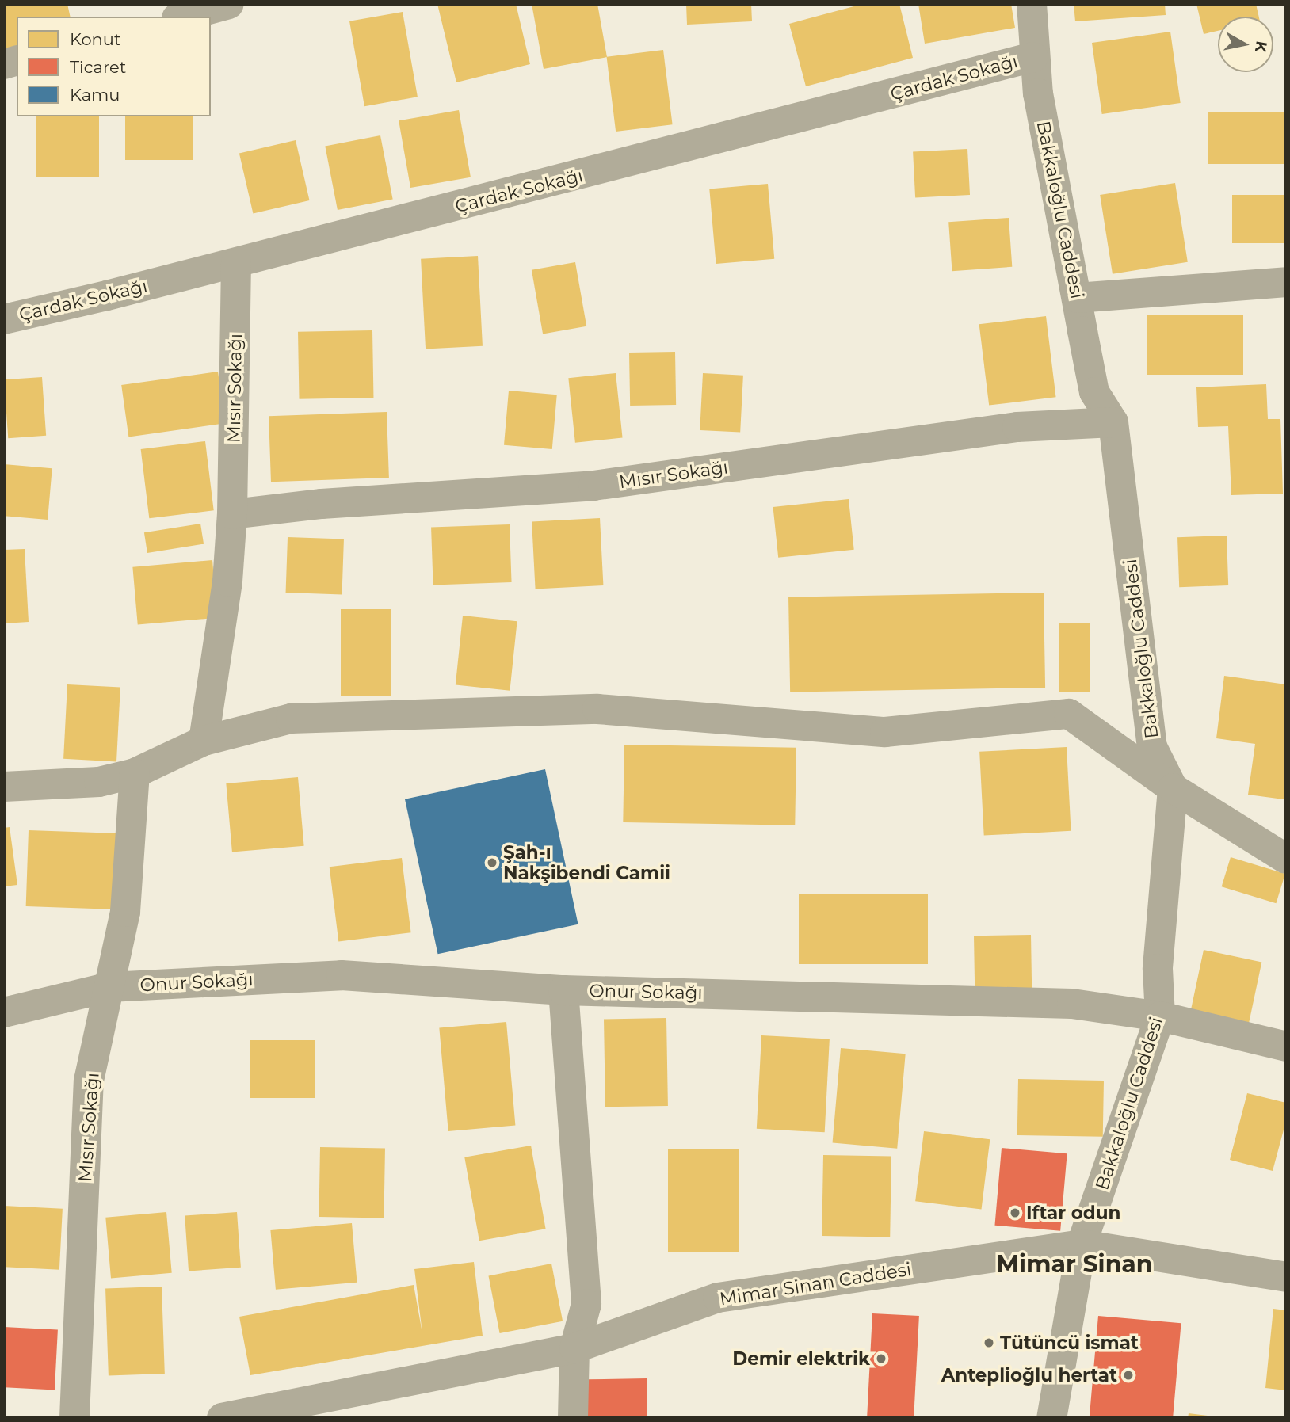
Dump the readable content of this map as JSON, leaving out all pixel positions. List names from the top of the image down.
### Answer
{
  "streets": {
    "street": [
      "Çardak Sokağı",
      "Bakkaloğlu Caddesi",
      "Mısır Sokağı",
      "Onur Sokağı",
      "Mimar Sinan Caddesi"
    ]
  },
  "crossings": [
    ["Çardak Sokağı", "Bakkaloğlu Caddesi"],
    ["Çardak Sokağı", "Mısır Sokağı"],
    ["Bakkaloğlu Caddesi", "Mısır Sokağı"],
    ["Bakkaloğlu Caddesi", "Onur Sokağı"],
    ["Bakkaloğlu Caddesi", "Mimar Sinan Caddesi"],
    ["Mısır Sokağı", "Onur Sokağı"]
  ],
  "districts": ["Mimar Sinan"],
  "places": [
    "Şah-ı Nakşibendi Camii",
    "Iftar odun",
    "Tütüncü ismat",
    "Demir elektrik",
    "Anteplioğlu hertat"
  ],
  "legend": ["Konut", "Ticaret", "Kamu"],
  "north": "right"
}
